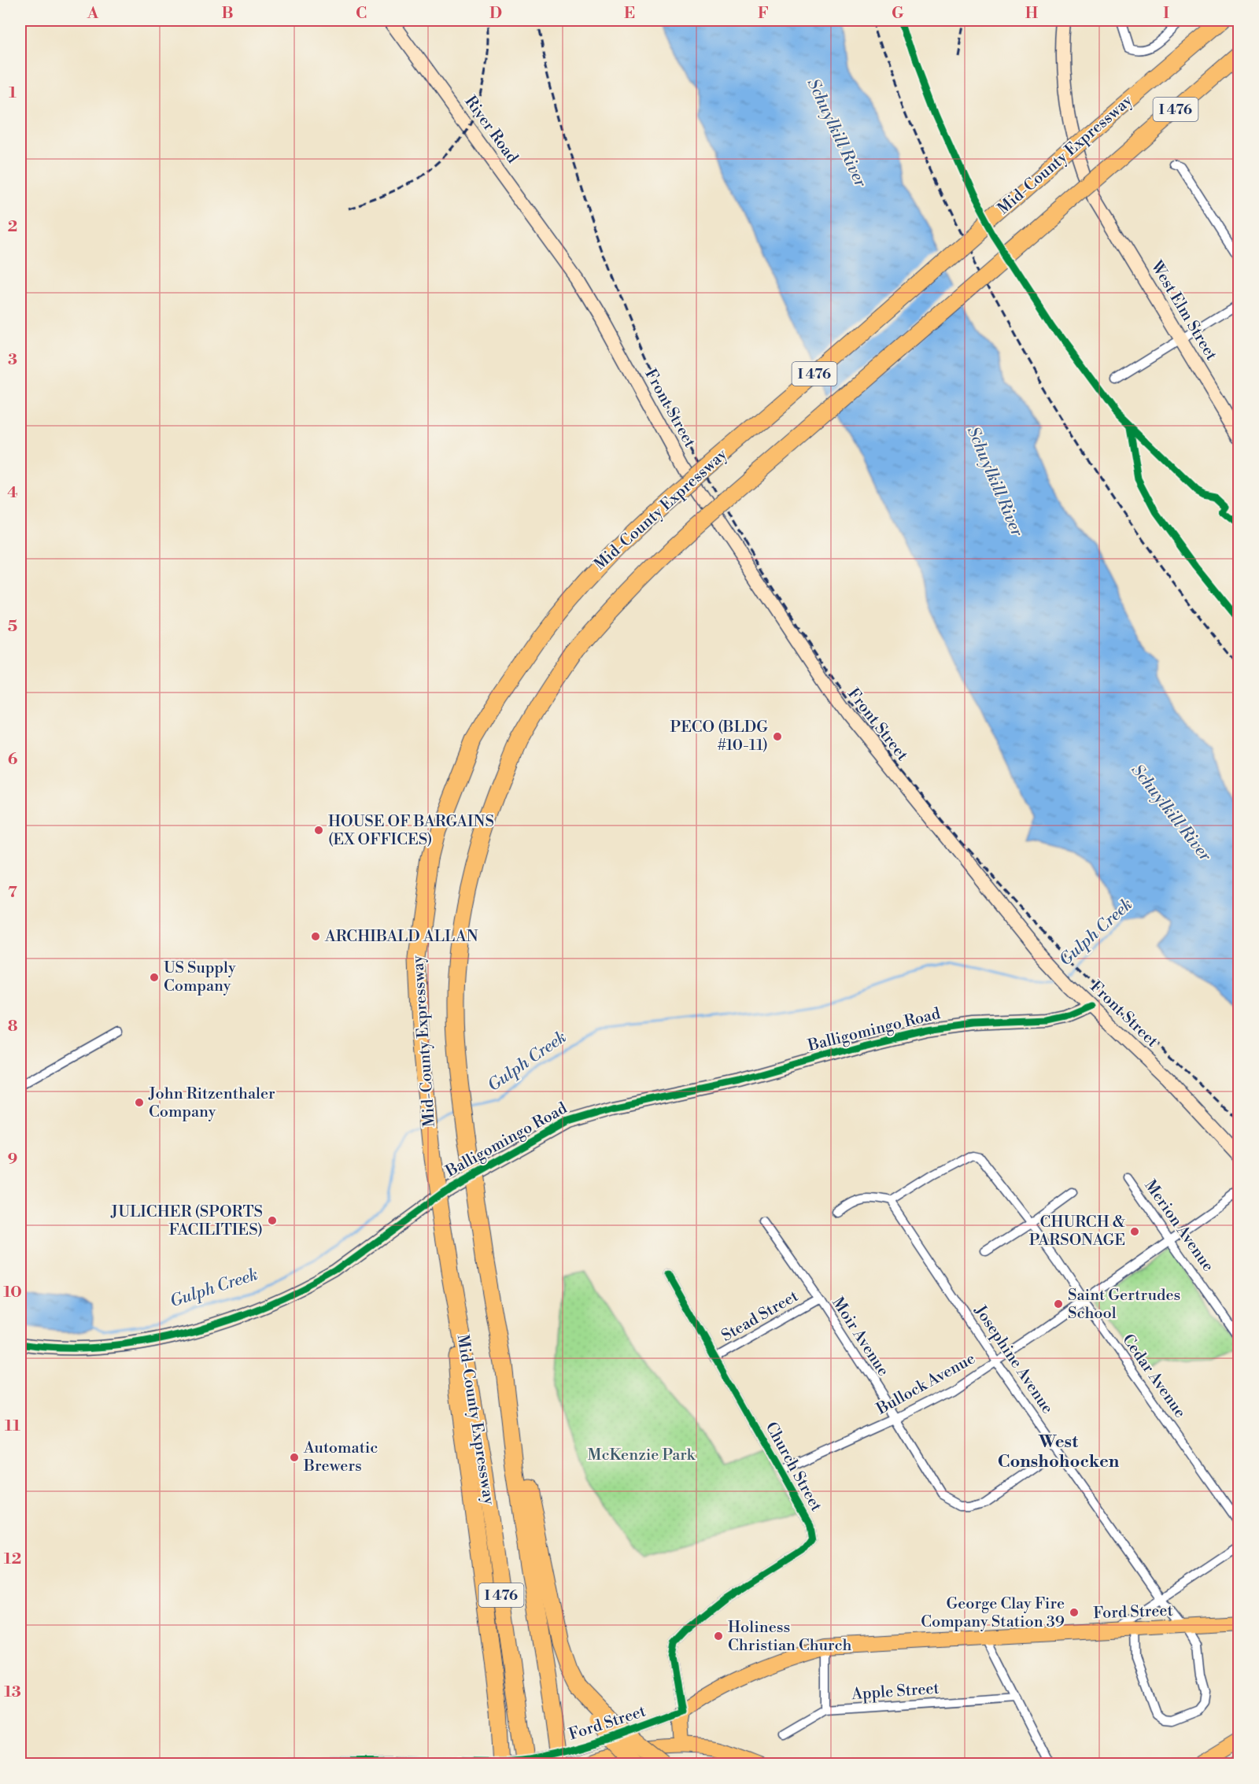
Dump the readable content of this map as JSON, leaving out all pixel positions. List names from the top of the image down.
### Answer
{
  "streets": {
    "highway": ["I 476", "Mid-County Expressway"],
    "main road": [
      "River Road",
      "West Elm Street",
      "Front Street",
      "Balligomingo Road",
      "Church Street",
      "Ford Street"
    ],
    "street": [
      "Merion Avenue",
      "Stead Street",
      "Moir Avenue",
      "Josephine Avenue",
      "Cedar Avenue",
      "Bullock Avenue",
      "Apple Street"
    ]
  },
  "crossings": [
    ["River Road", "Front Street"],
    ["Front Street", "Balligomingo Road"],
    ["Merion Avenue", "Bullock Avenue"],
    ["Stead Street", "Moir Avenue"],
    ["Stead Street", "Church Street"],
    ["Moir Avenue", "Bullock Avenue"],
    ["Josephine Avenue", "Cedar Avenue"],
    ["Josephine Avenue", "Bullock Avenue"],
    ["Josephine Avenue", "Ford Street"],
    ["Cedar Avenue", "Bullock Avenue"],
    ["Bullock Avenue", "Church Street"],
    ["Church Street", "Ford Street"]
  ],
  "districts": ["West Conshohocken"],
  "water": ["Schuylkill River", "Gulph Creek"],
  "parks": ["McKenzie Park"],
  "places": [
    "PECO (BLDG #10-11)",
    "HOUSE OF BARGAINS (EX OFFICES)",
    "ARCHIBALD ALLAN",
    "US Supply Company",
    "John Ritzenthaler Company",
    "JULICHER (SPORTS FACILITIES)",
    "CHURCH & PARSONAGE",
    "Saint Gertrudes School",
    "Automatic Brewers",
    "George Clay Fire Company Station 39",
    "Holiness Christian Church"
  ],
  "grid": {
    "columns": [
      "A",
      "B",
      "C",
      "D",
      "E",
      "F",
      "G",
      "H",
      "I"
    ],
    "rows": [
      "1",
      "2",
      "3",
      "4",
      "5",
      "6",
      "7",
      "8",
      "9",
      "10",
      "11",
      "12",
      "13"
    ]
  }
}
